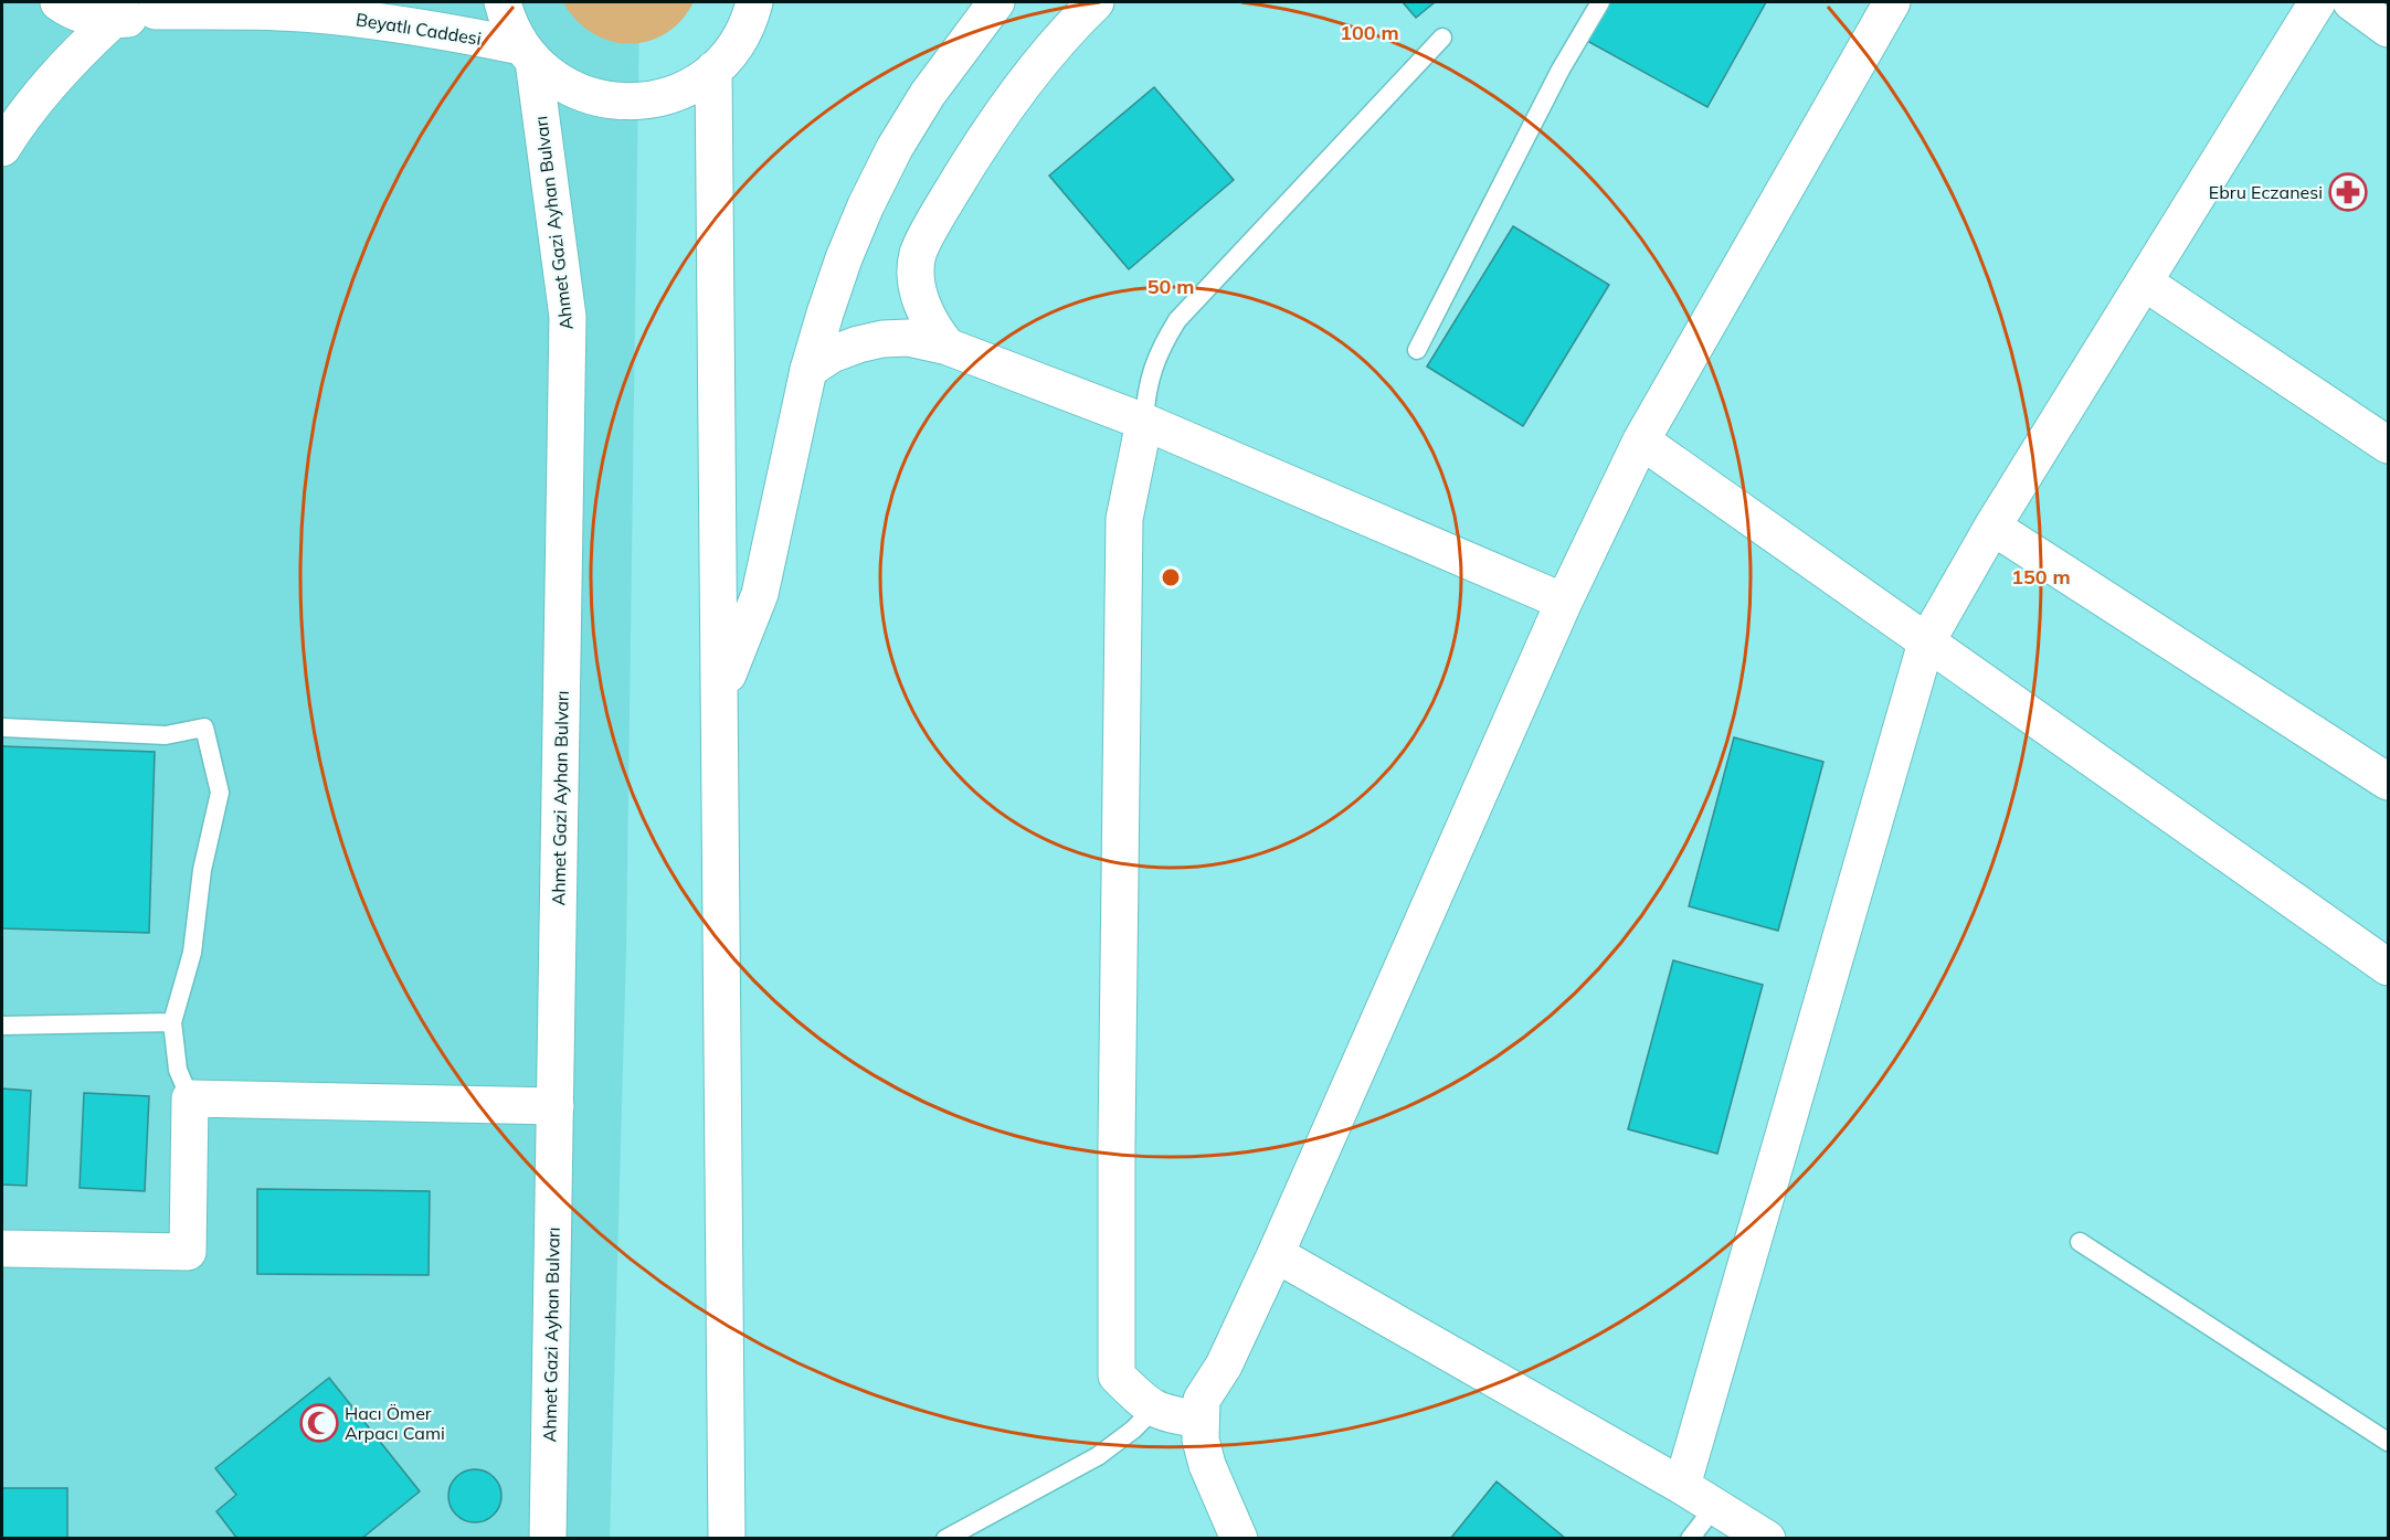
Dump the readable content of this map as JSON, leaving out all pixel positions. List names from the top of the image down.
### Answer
{
  "streets": {
    "street": ["Beyatlı Caddesi", "Ahmet Gazi Ayhan Bulvarı"]
  },
  "crossings": [
    ["Beyatlı Caddesi", "Ahmet Gazi Ayhan Bulvarı"]
  ],
  "places": {
    "pharmacy": ["Ebru Eczanesi"],
    "mosque": ["Hacı Ömer Arpacı Cami"]
  },
  "rings": ["100 m", "50 m", "150 m"]
}
